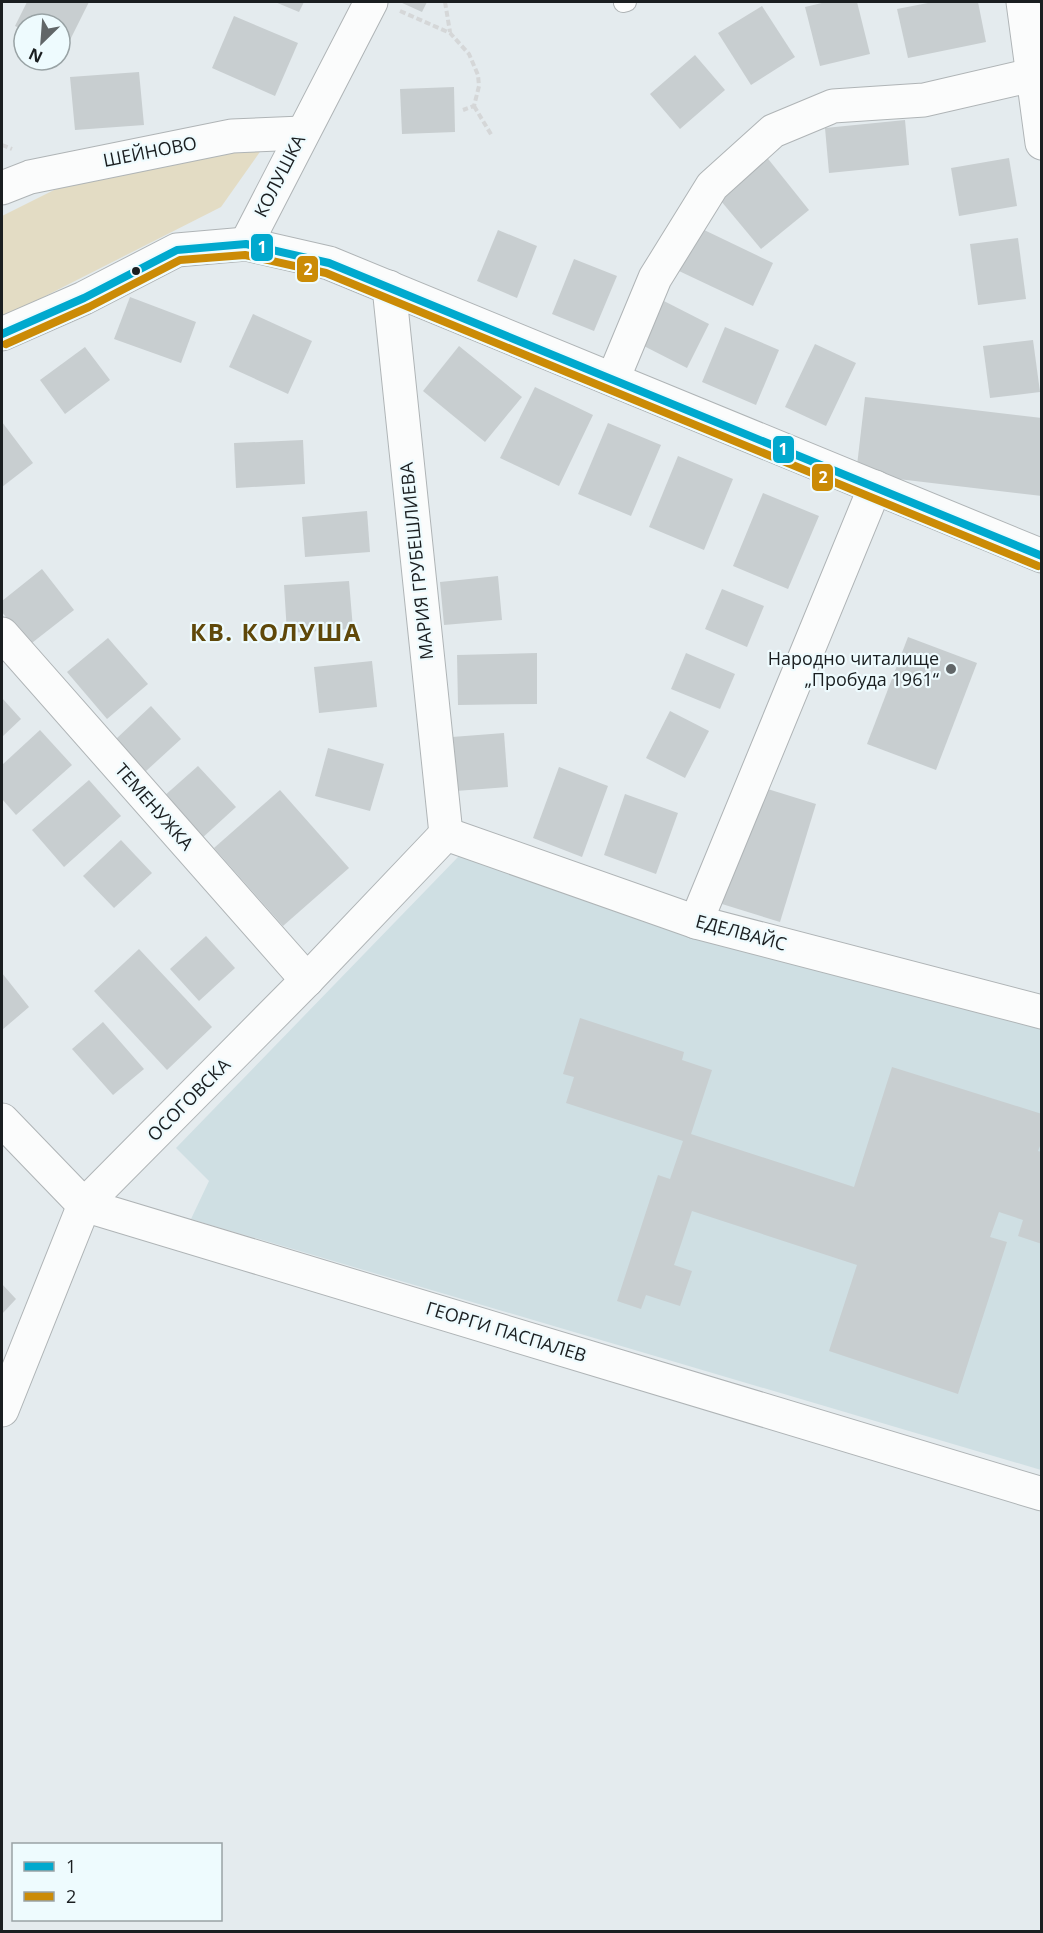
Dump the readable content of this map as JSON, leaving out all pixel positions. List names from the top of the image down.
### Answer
{
  "streets": {
    "street": [
      "ШЕЙНОВО",
      "КОЛУШКА",
      "МАРИЯ ГРУБЕШЛИЕВА",
      "ТЕМЕНУЖКА",
      "ЕДЕЛВАЙС",
      "ОСОГОВСКА",
      "ГЕОРГИ ПАСПАЛЕВ"
    ]
  },
  "crossings": [
    ["ШЕЙНОВО", "КОЛУШКА"],
    ["МАРИЯ ГРУБЕШЛИЕВА", "ЕДЕЛВАЙС"],
    ["МАРИЯ ГРУБЕШЛИЕВА", "ОСОГОВСКА"],
    ["ТЕМЕНУЖКА", "ОСОГОВСКА"],
    ["ЕДЕЛВАЙС", "ОСОГОВСКА"],
    ["ОСОГОВСКА", "ГЕОРГИ ПАСПАЛЕВ"]
  ],
  "districts": ["КВ. КОЛУША"],
  "places": ["Народно читалище „Пробуда 1961“"],
  "lines": ["transit line 1", "transit line 2"],
  "legend": ["1", "2"],
  "north": "bottom left"
}
